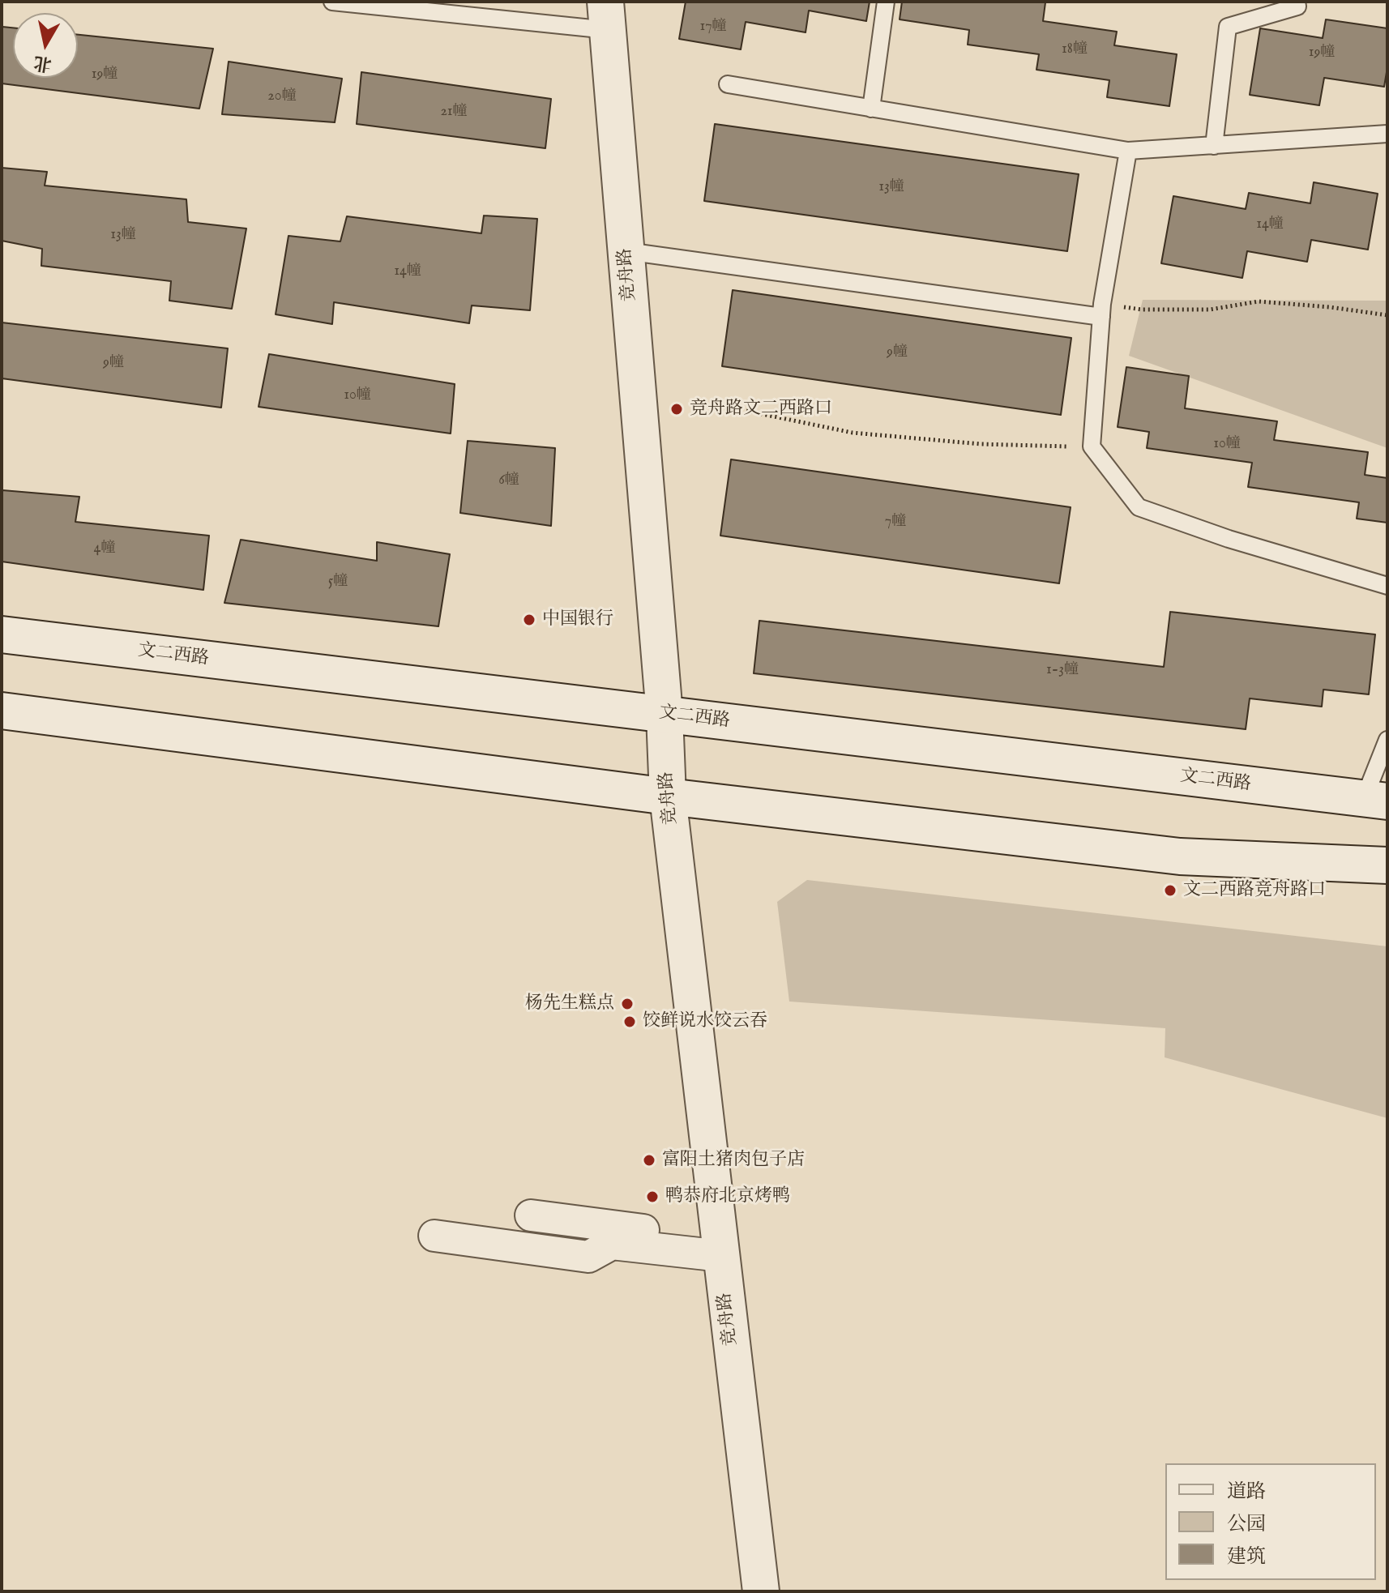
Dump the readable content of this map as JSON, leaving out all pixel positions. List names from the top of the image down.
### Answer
{
  "streets": {
    "main road": ["竞舟路", "文二西路"]
  },
  "crossings": [
    ["竞舟路", "文二西路"]
  ],
  "places": [
    "竞舟路文二西路口",
    "中国银行",
    "文二西路竞舟路口",
    "杨先生糕点",
    "饺鲜说水饺云吞",
    "富阳土猪肉包子店",
    "鸭恭府北京烤鸭"
  ],
  "house_numbers": [
    "17幢",
    "18幢",
    "19幢",
    "19幢",
    "20幢",
    "21幢",
    "13幢",
    "14幢",
    "13幢",
    "14幢",
    "9幢",
    "9幢",
    "10幢",
    "10幢",
    "6幢",
    "7幢",
    "4幢",
    "5幢",
    "1-3幢"
  ],
  "legend": ["道路", "公园", "建筑"],
  "north": "bottom"
}
